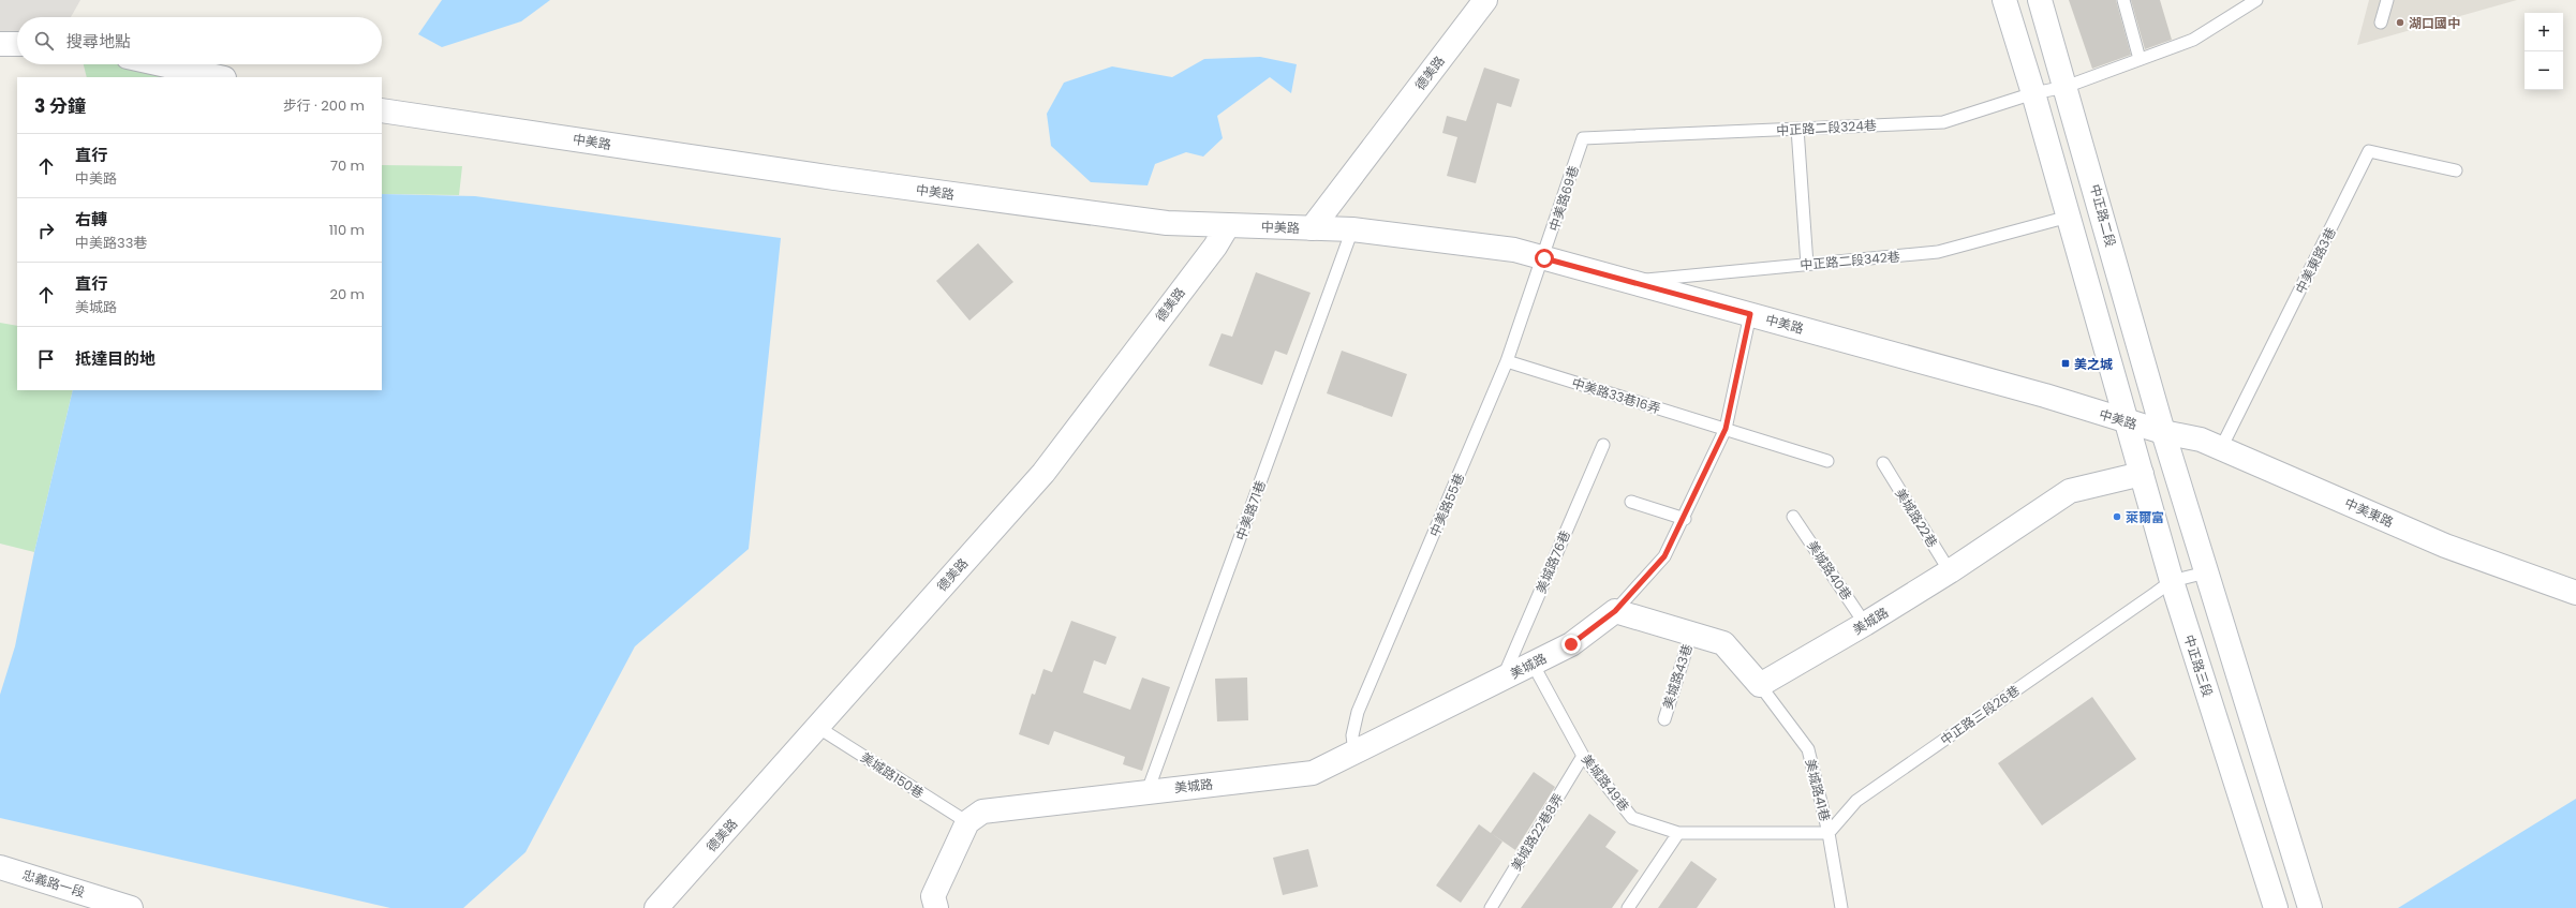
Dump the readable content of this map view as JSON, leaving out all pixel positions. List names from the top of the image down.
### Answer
{
  "streets": {
    "street": [
      "德美路",
      "中美路",
      "中正路二段",
      "中美東路",
      "美城路",
      "中正路三段",
      "忠義路一段"
    ],
    "lane": [
      "中正路二段324巷",
      "中美路69巷",
      "中正路二段342巷",
      "中美東路3巷",
      "中美路33巷16弄",
      "中美路55巷",
      "中美路71巷",
      "美城路22巷",
      "美城路76巷",
      "美城路40巷",
      "美城路43巷",
      "中正路三段26巷",
      "美城路150巷",
      "美城路49巷",
      "美城路41巷",
      "美城路22巷8弄"
    ]
  },
  "crossings": [
    ["德美路", "中美路"],
    ["德美路", "美城路150巷"],
    ["中正路二段324巷", "中美路69巷"],
    ["中正路二段324巷", "中正路二段"],
    ["中美路", "中美路69巷"],
    ["中美路", "中正路二段"],
    ["中美路", "中正路二段342巷"],
    ["中美路", "中美路55巷"],
    ["中美路", "中美路71巷"],
    ["中美路", "中美東路"],
    ["中美路", "中正路三段"],
    ["中美路69巷", "中美路55巷"],
    ["中正路二段", "中美東路"],
    ["中美東路3巷", "中美東路"],
    ["中美路33巷16弄", "中美路55巷"],
    ["中美路55巷", "美城路"],
    ["中美路71巷", "美城路"],
    ["美城路22巷", "美城路"],
    ["美城路76巷", "美城路"],
    ["美城路40巷", "美城路"],
    ["美城路", "中正路三段"],
    ["美城路", "美城路150巷"],
    ["美城路", "美城路49巷"],
    ["美城路", "美城路41巷"],
    ["中正路三段", "中正路三段26巷"],
    ["中正路三段26巷", "美城路49巷"],
    ["中正路三段26巷", "美城路41巷"],
    ["美城路49巷", "美城路41巷"],
    ["美城路49巷", "美城路22巷8弄"]
  ],
  "places": {
    "other": ["湖口國中", "萊爾富"],
    "transit": ["美之城"]
  },
  "page": {
    "map_buttons": ["+", "−"],
    "search": "搜尋地點",
    "heading": ["3 分鐘", "步行 · 200 m"],
    "list": [
      ["直行", "中美路", "70 m"],
      ["右轉", "中美路33巷", "110 m"],
      ["直行", "美城路", "20 m"],
      "抵達目的地"
    ]
  }
}
